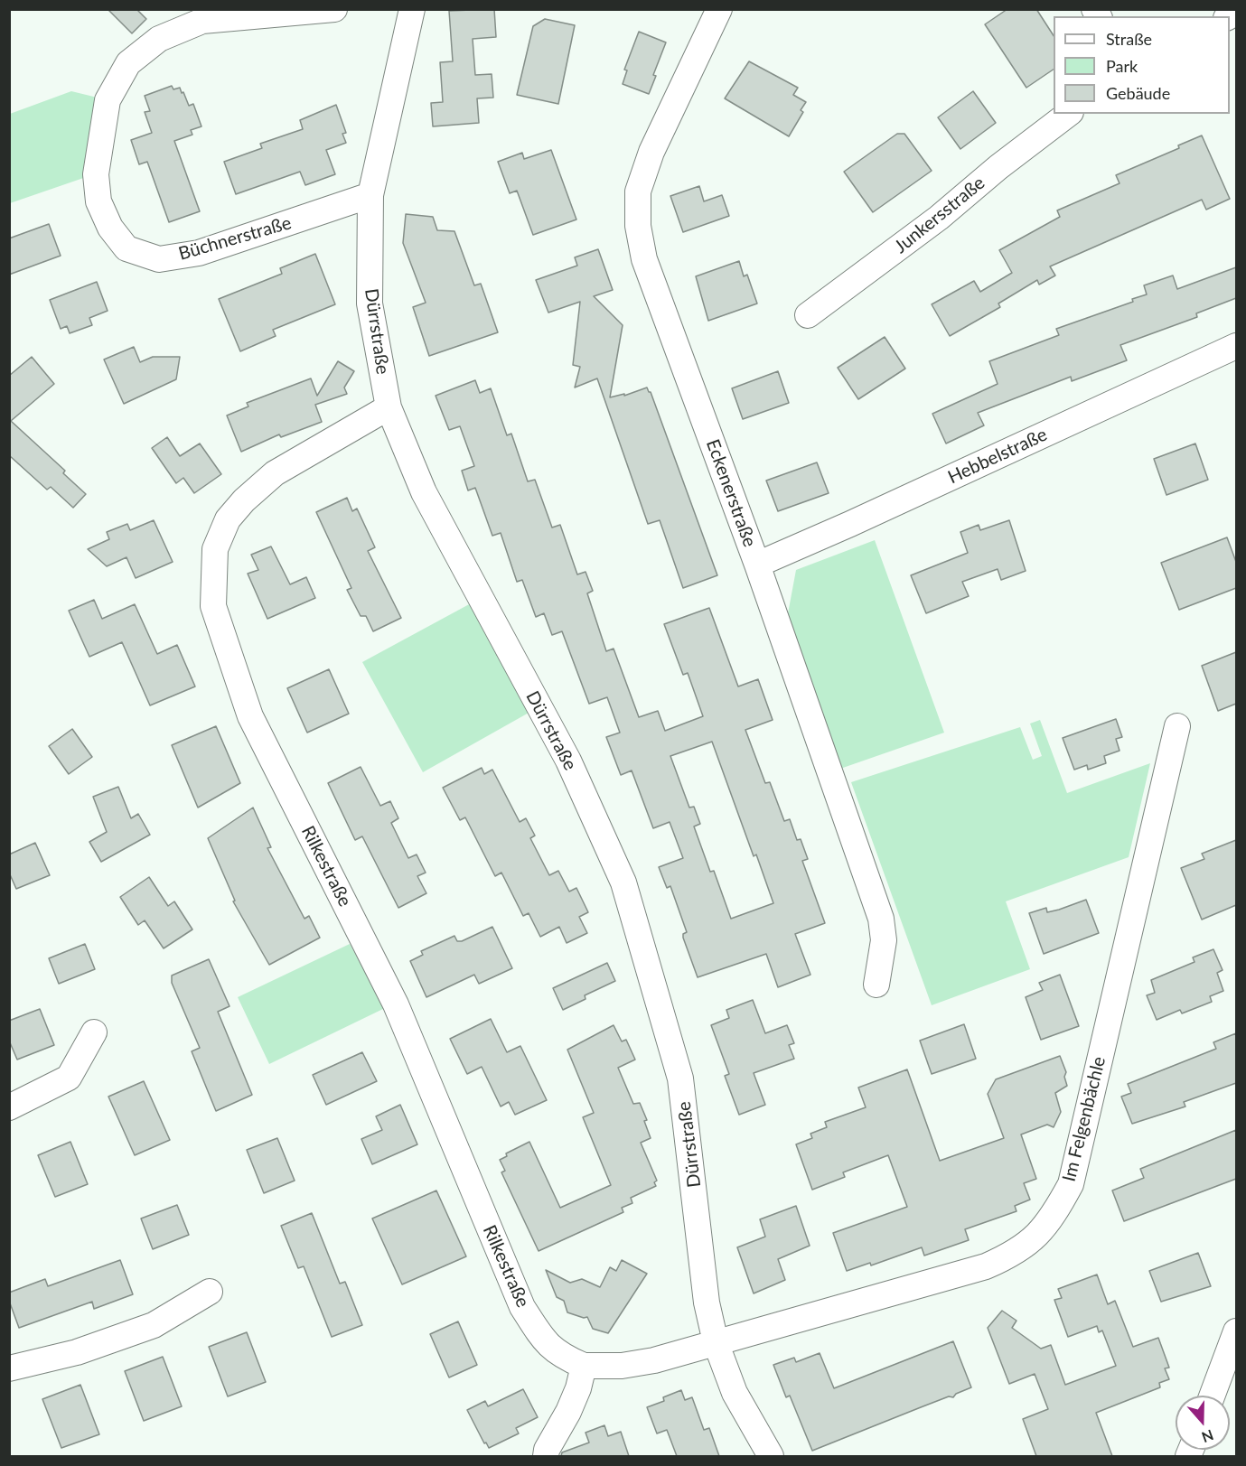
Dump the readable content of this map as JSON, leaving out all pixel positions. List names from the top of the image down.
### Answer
{
  "streets": {
    "street": [
      "Junkersstraße",
      "Büchnerstraße",
      "Dürrstraße",
      "Hebbelstraße",
      "Eckenerstraße",
      "Rilkestraße",
      "Im Felgenbächle"
    ]
  },
  "crossings": [
    ["Büchnerstraße", "Dürrstraße"],
    ["Dürrstraße", "Rilkestraße"],
    ["Dürrstraße", "Im Felgenbächle"],
    ["Hebbelstraße", "Eckenerstraße"],
    ["Rilkestraße", "Im Felgenbächle"]
  ],
  "legend": ["Straße", "Park", "Gebäude"],
  "north": "bottom"
}
